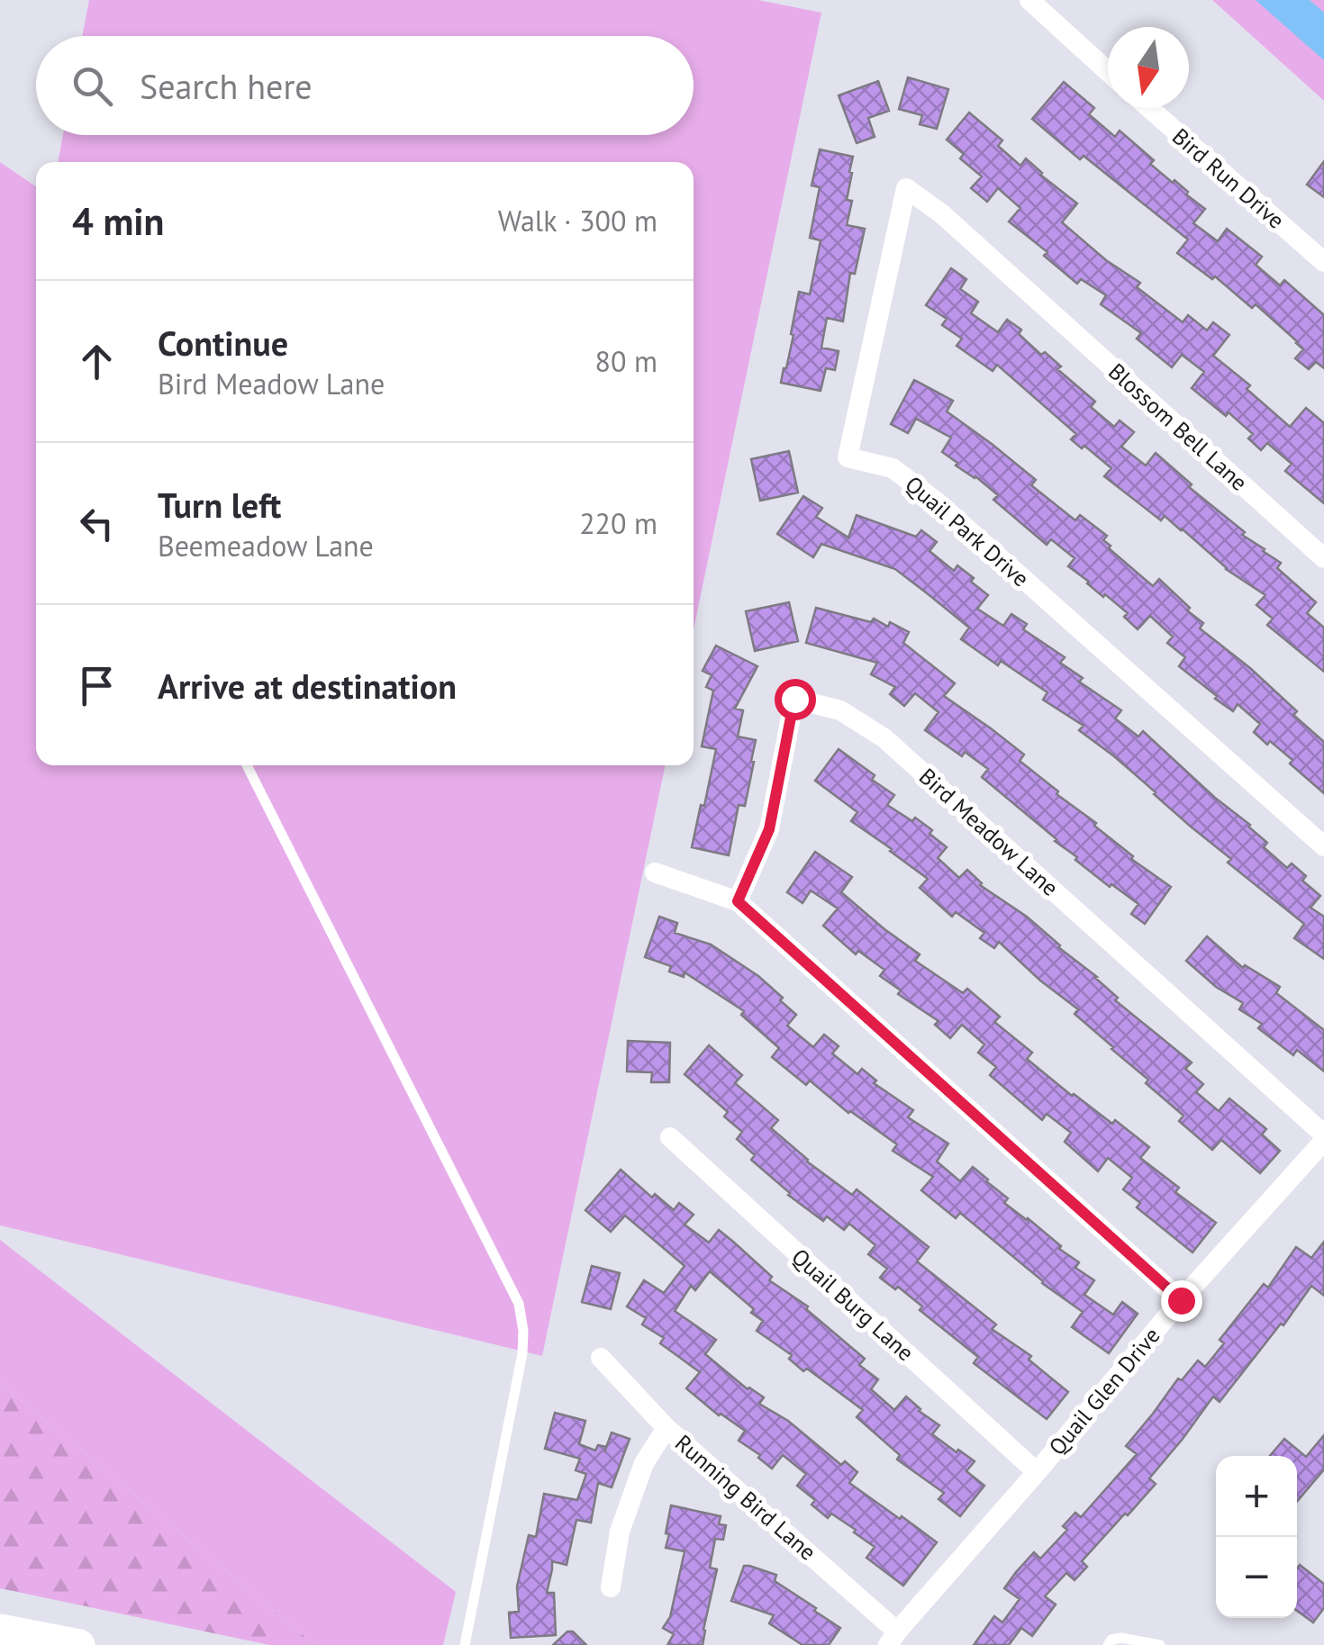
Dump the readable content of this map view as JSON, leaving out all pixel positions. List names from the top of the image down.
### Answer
{
  "streets": {
    "street": [
      "Bird Run Drive",
      "Blossom Bell Lane",
      "Quail Park Drive",
      "Bird Meadow Lane",
      "Quail Burg Lane",
      "Quail Glen Drive",
      "Running Bird Lane"
    ]
  },
  "crossings": [
    ["Blossom Bell Lane", "Quail Park Drive"],
    ["Bird Meadow Lane", "Quail Glen Drive"],
    ["Quail Burg Lane", "Quail Glen Drive"],
    ["Quail Glen Drive", "Running Bird Lane"]
  ],
  "north": "bottom",
  "page": {
    "search": "Search here",
    "heading": ["4 min", "Walk · 300 m"],
    "list": [
      ["Continue", "Bird Meadow Lane", "80 m"],
      ["Turn left", "Beemeadow Lane", "220 m"],
      "Arrive at destination"
    ],
    "map_buttons": ["+", "−"]
  }
}
